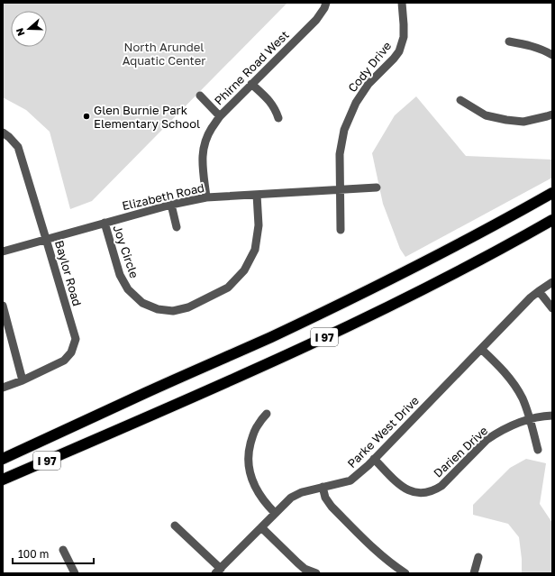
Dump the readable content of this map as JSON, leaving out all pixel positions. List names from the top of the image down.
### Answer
{
  "streets": {
    "highway": ["I 97"],
    "street": [
      "Cody Drive",
      "Phirne Road West",
      "Elizabeth Road",
      "Joy Circle",
      "Baylor Road",
      "Parke West Drive",
      "Darien Drive"
    ]
  },
  "crossings": [
    ["Cody Drive", "Elizabeth Road"],
    ["Phirne Road West", "Elizabeth Road"],
    ["Elizabeth Road", "Joy Circle"],
    ["Elizabeth Road", "Baylor Road"],
    ["Parke West Drive", "Darien Drive"]
  ],
  "parks": ["North Arundel Aquatic Center"],
  "places": ["Glen Burnie Park Elementary School"],
  "scale_bar": "100 m",
  "north": "left"
}
